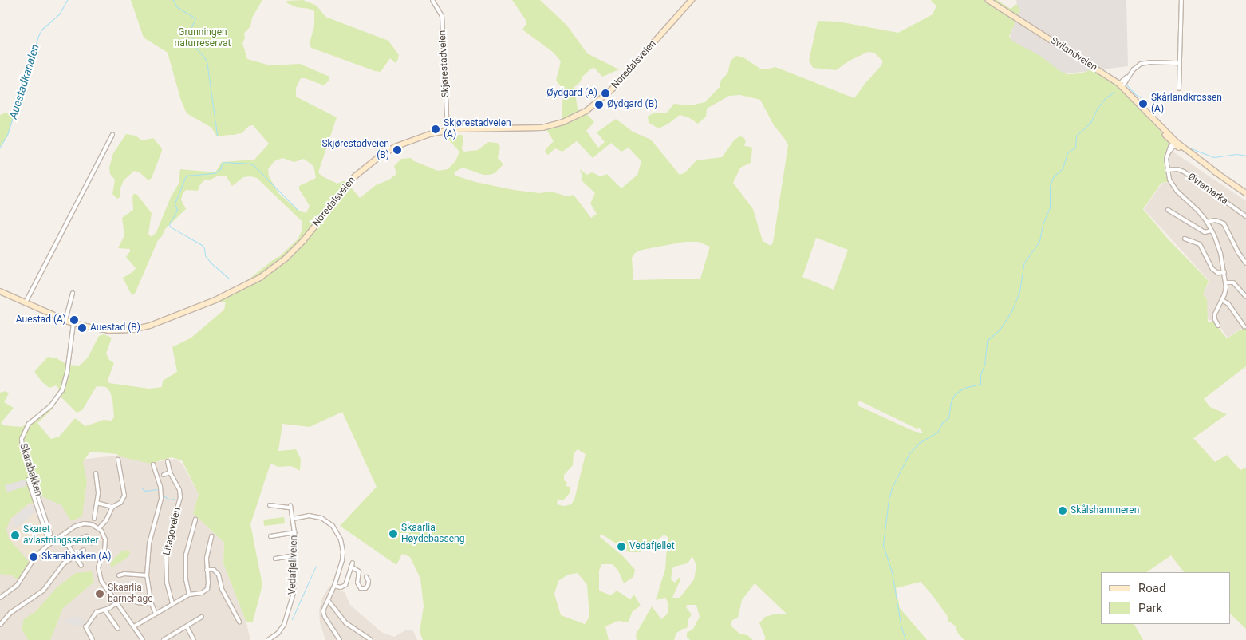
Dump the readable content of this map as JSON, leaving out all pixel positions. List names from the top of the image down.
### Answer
{
  "streets": {
    "main road": ["Svilandveien", "Noredalsveien"],
    "street": [
      "Skjørestadveien",
      "Øvramarka",
      "Skarabakken",
      "Litagoveien",
      "Vedafjellveien"
    ]
  },
  "crossings": [
    ["Skjørestadveien", "Noredalsveien"],
    ["Noredalsveien", "Skarabakken"]
  ],
  "water": ["Auestadkanalen"],
  "parks": ["Grunningen naturreservat"],
  "places": [
    "Øydgard (A)",
    "Skårlandkrossen (A)",
    "Øydgard (B)",
    "Skjørestadveien (A)",
    "Skjørestadveien (B)",
    "Auestad (A)",
    "Auestad (B)",
    "Skålshammeren",
    "Skaarlia Høydebasseng",
    "Skaret avlastningssenter",
    "Vedafjellet",
    "Skarabakken (A)",
    "Skaarlia barnehage"
  ],
  "legend": ["Road", "Park"]
}
